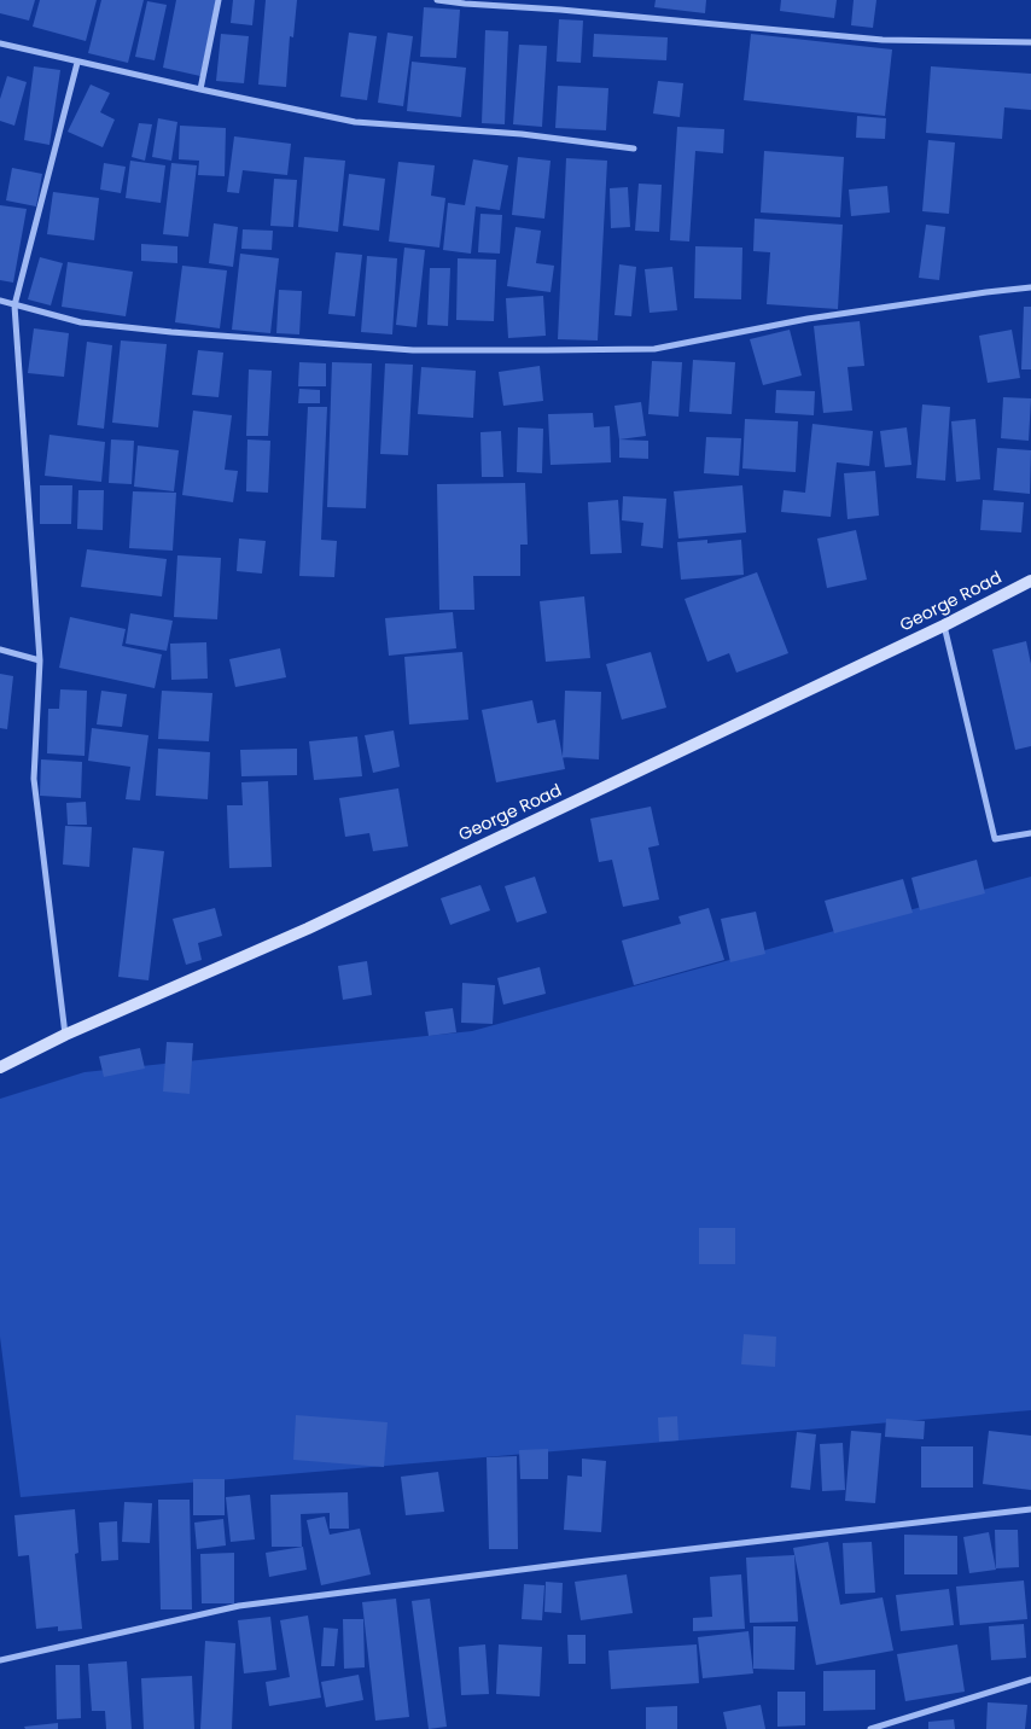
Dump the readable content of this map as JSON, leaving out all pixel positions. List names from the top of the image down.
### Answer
{
  "streets": {
    "main road": ["George Road"]
  }
}
